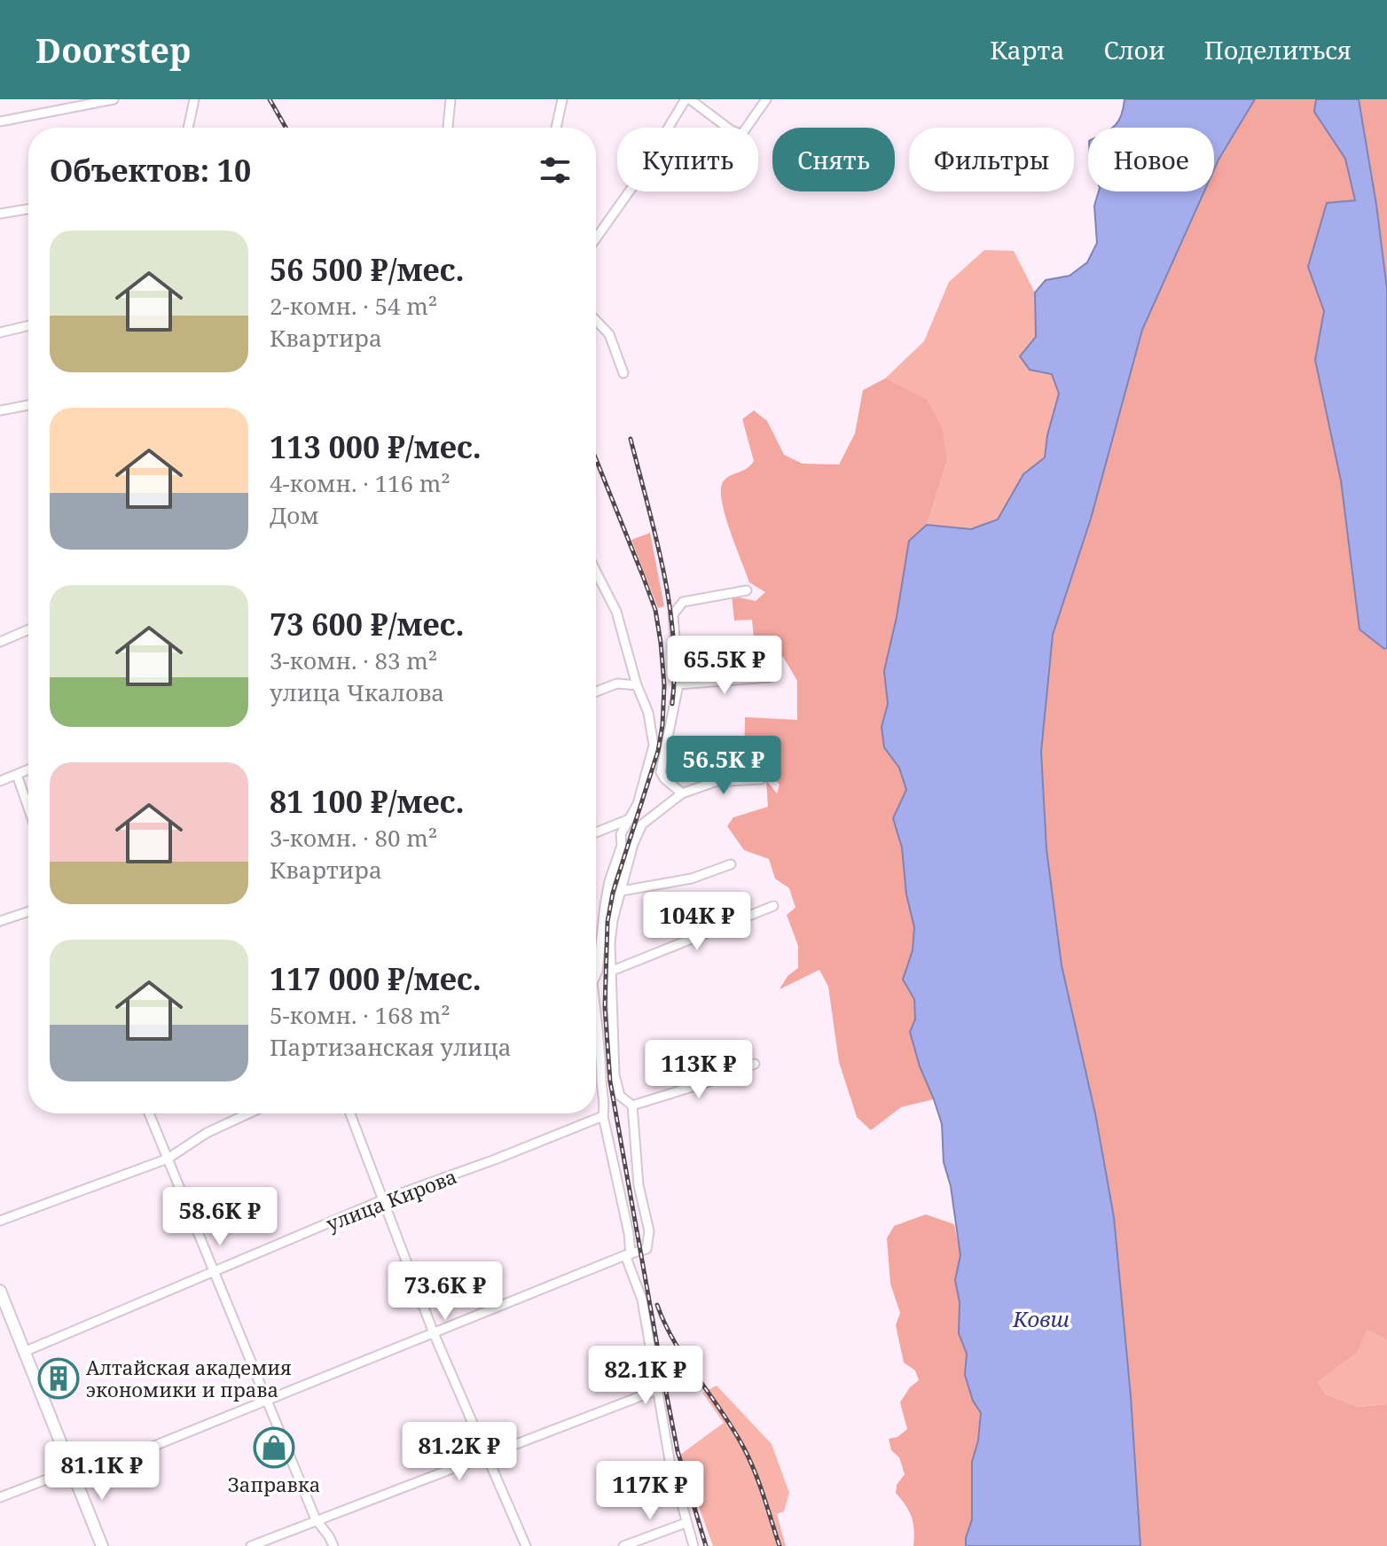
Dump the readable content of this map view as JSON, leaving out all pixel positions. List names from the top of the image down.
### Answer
{
  "streets": {
    "street": ["улица Кирова"]
  },
  "water": ["Ковш"],
  "places": {
    "building": ["Алтайская академия экономики и права"],
    "shop": ["Заправка"]
  },
  "page": {
    "header": "Doorstep",
    "nav": ["Карта", "Слои", "Поделиться"],
    "chip": [
      "Купить",
      "Снять",
      "Фильтры",
      "Новое"
    ],
    "heading": "Объектов: 10",
    "list": [
      {
        "name": "56 500 ₽/мес.",
        "note": "2-комн. · 54 m² · Квартира"
      },
      {
        "name": "113 000 ₽/мес.",
        "note": "4-комн. · 116 m² · Дом"
      },
      {
        "name": "73 600 ₽/мес.",
        "note": "3-комн. · 83 m² · улица Чкалова"
      },
      {
        "name": "81 100 ₽/мес.",
        "note": "3-комн. · 80 m² · Квартира"
      },
      {
        "name": "117 000 ₽/мес.",
        "note": "5-комн. · 168 m² · Партизанская улица"
      }
    ],
    "price": [
      "65.5K ₽",
      "56.5K ₽",
      "104K ₽",
      "113K ₽",
      "58.6K ₽",
      "73.6K ₽",
      "82.1K ₽",
      "81.2K ₽",
      "81.1K ₽",
      "117K ₽"
    ]
  }
}
